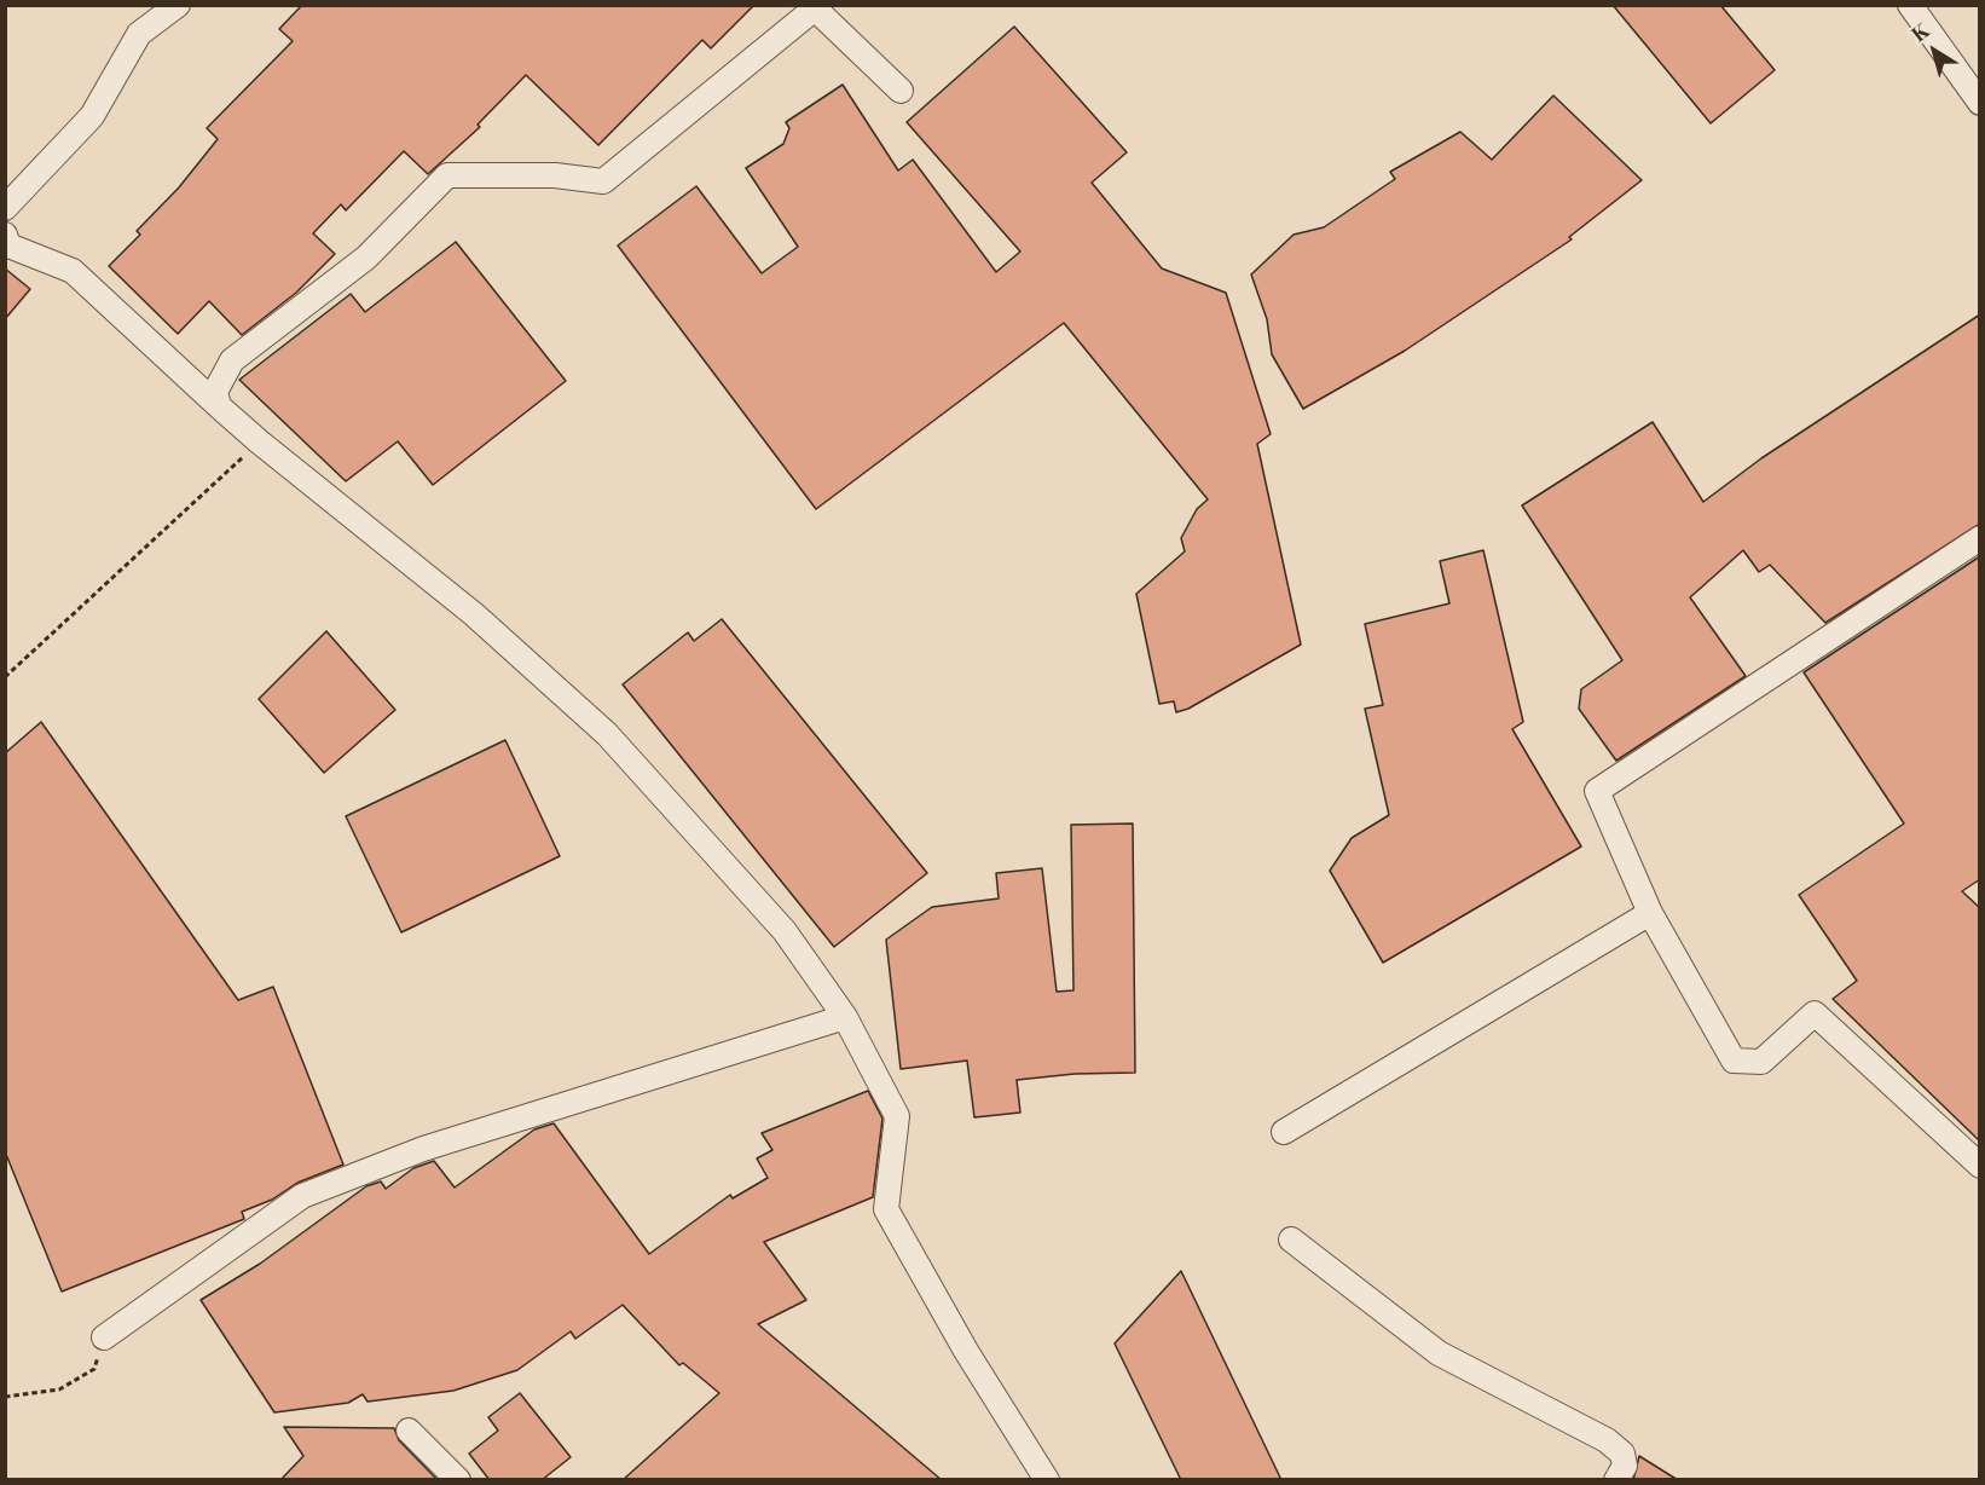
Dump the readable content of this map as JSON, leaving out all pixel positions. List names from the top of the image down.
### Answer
{
  "north": "top left"
}
